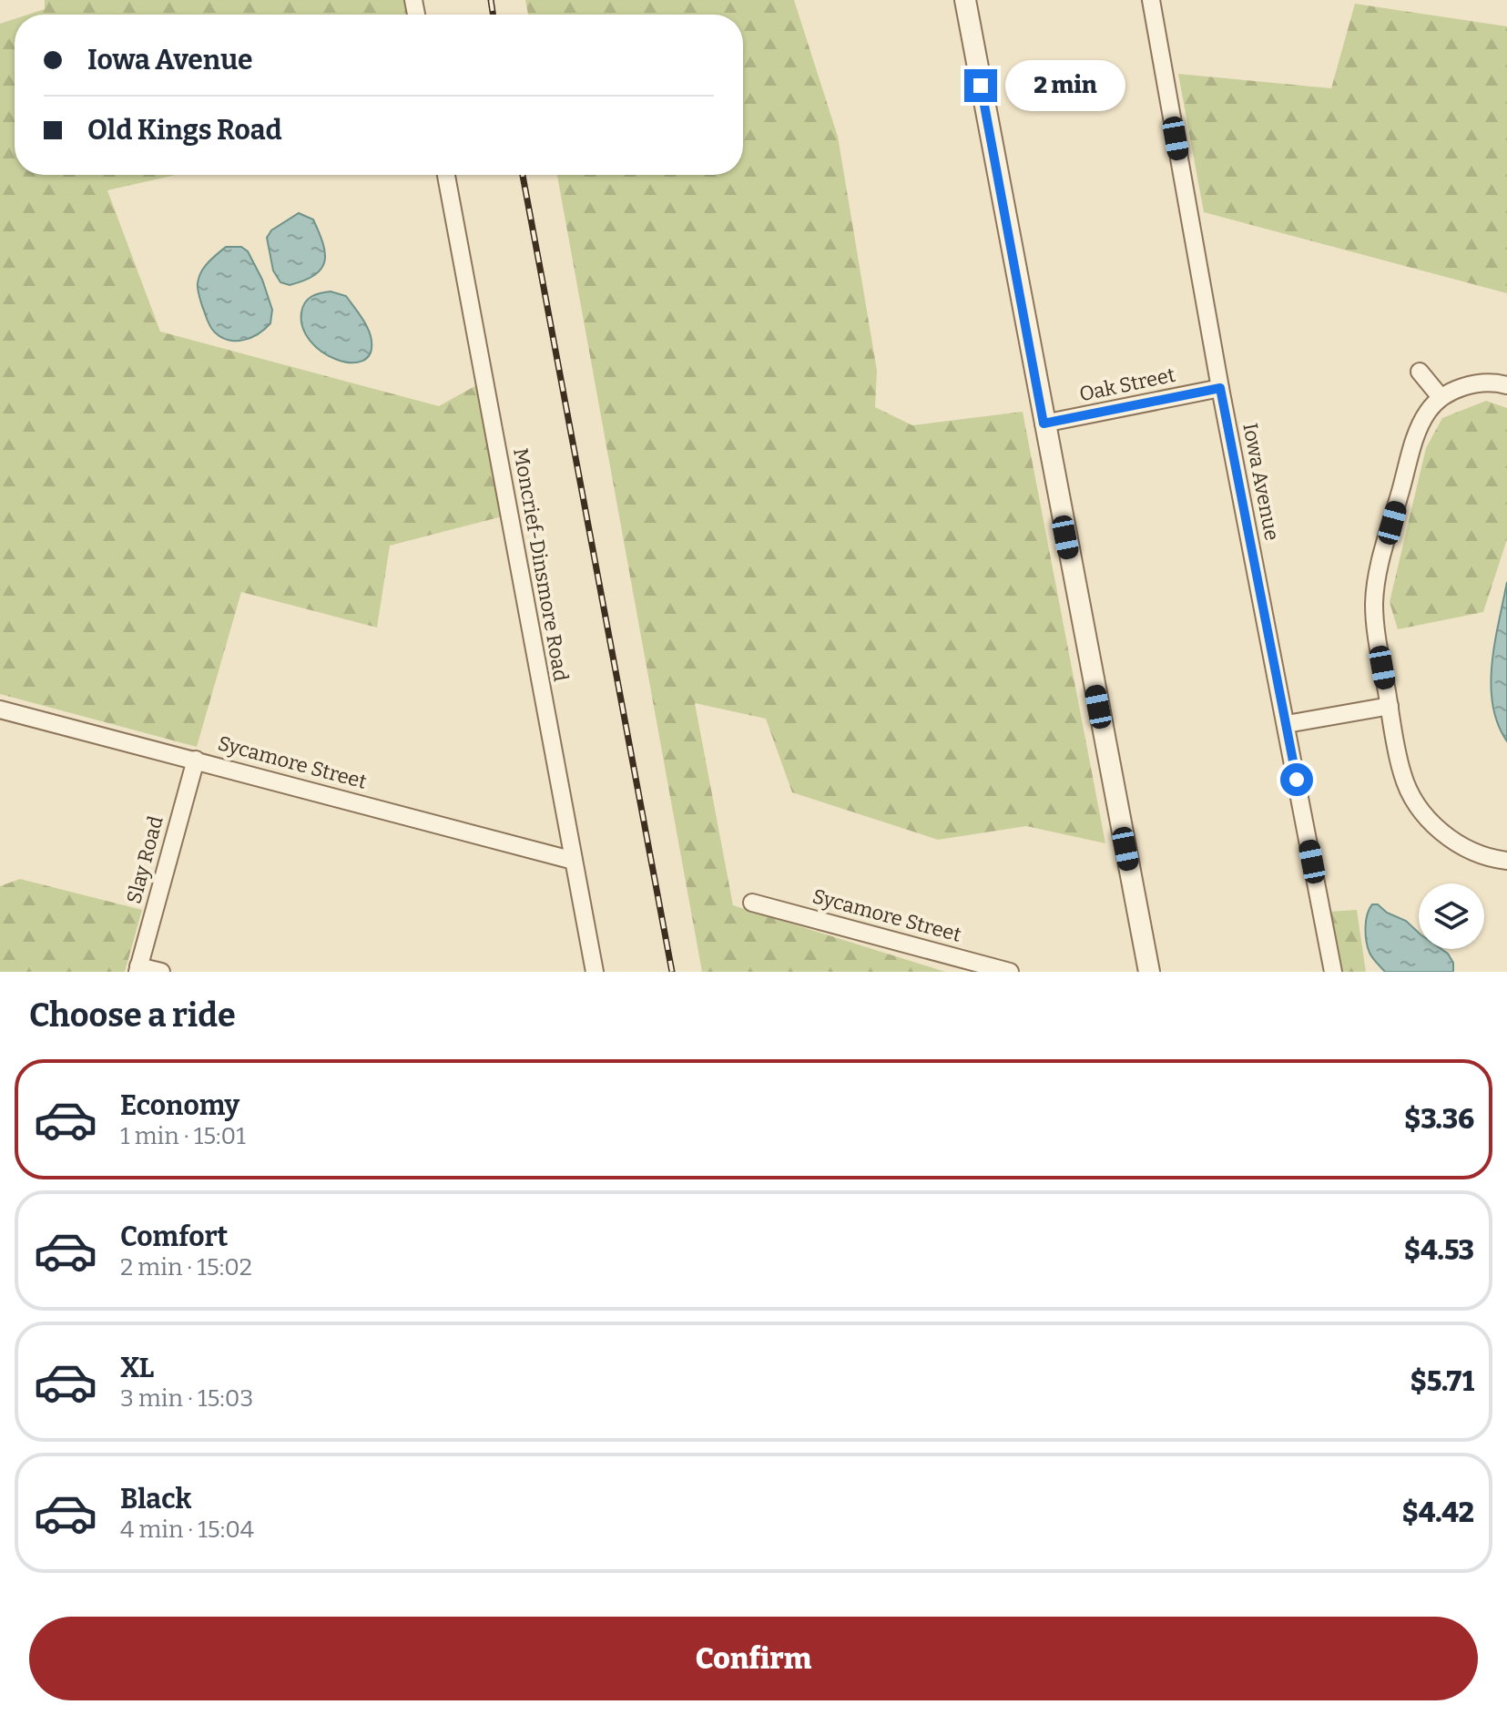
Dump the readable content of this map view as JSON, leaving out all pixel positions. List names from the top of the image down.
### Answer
{
  "streets": {
    "street": [
      "Oak Street",
      "Iowa Avenue",
      "Moncrief-Dinsmore Road",
      "Sycamore Street",
      "Slay Road"
    ]
  },
  "crossings": [
    ["Oak Street", "Iowa Avenue"],
    ["Moncrief-Dinsmore Road", "Sycamore Street"],
    ["Sycamore Street", "Slay Road"]
  ],
  "page": {
    "banner": ["Iowa Avenue", "Old Kings Road"],
    "bubble": "2 min",
    "heading": "Choose a ride",
    "list": [
      {
        "name": "Economy",
        "note": "1 min · 15:01",
        "value": "$3.36"
      },
      {
        "name": "Comfort",
        "note": "2 min · 15:02",
        "value": "$4.53"
      },
      {
        "name": "XL",
        "note": "3 min · 15:03",
        "value": "$5.71"
      },
      {
        "name": "Black",
        "note": "4 min · 15:04",
        "value": "$4.42"
      }
    ],
    "buttons": "Confirm"
  }
}
